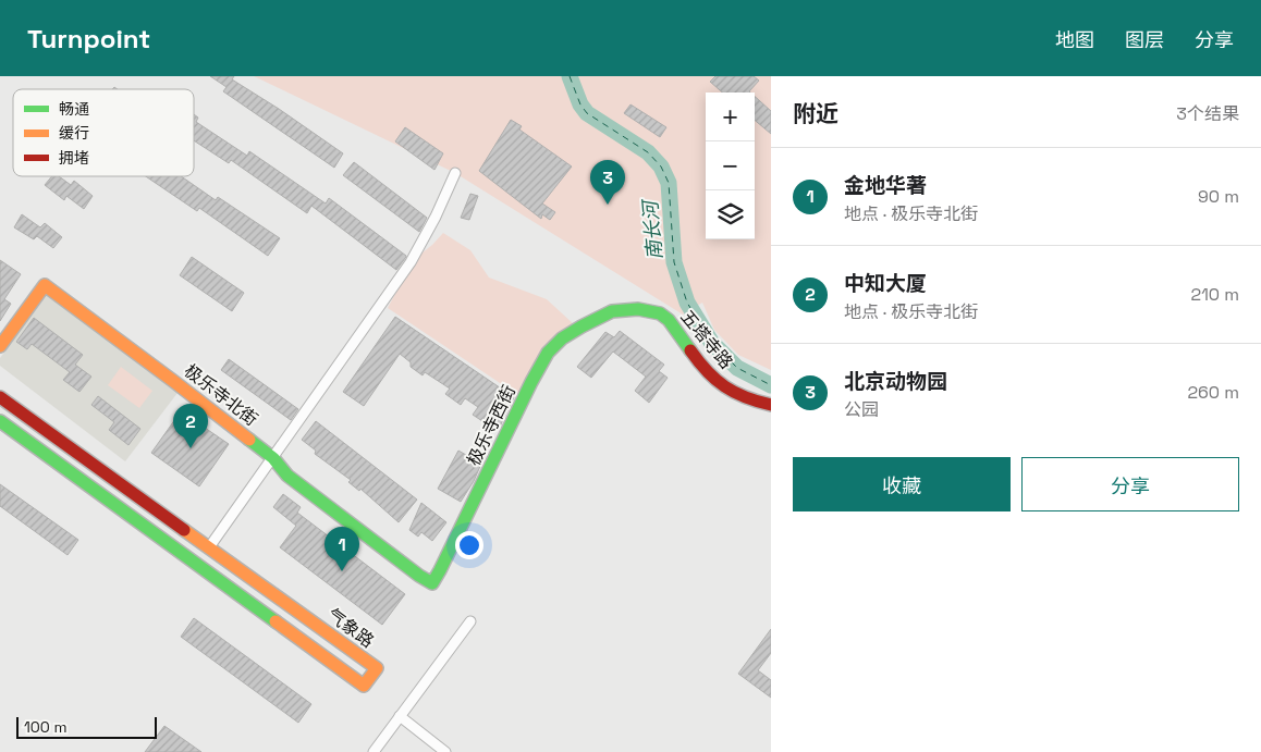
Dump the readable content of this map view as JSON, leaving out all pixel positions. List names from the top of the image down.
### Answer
{
  "streets": {
    "street": [
      "五塔寺路",
      "极乐寺北街",
      "极乐寺西街",
      "气象路"
    ]
  },
  "crossings": [
    ["五塔寺路", "极乐寺西街"],
    ["极乐寺北街", "极乐寺西街"]
  ],
  "water": ["南长河"],
  "legend": ["畅通", "缓行", "拥堵"],
  "scale_bar": "100 m",
  "page": {
    "header": "Turnpoint",
    "nav": ["地图", "图层", "分享"],
    "heading": ["附近", "3个结果"],
    "map_buttons": ["+", "−"],
    "list": [
      {
        "mark": "1",
        "name": "金地华著",
        "note": "地点 · 极乐寺北街",
        "value": "90 m"
      },
      {
        "mark": "2",
        "name": "中知大厦",
        "note": "地点 · 极乐寺北街",
        "value": "210 m"
      },
      {
        "mark": "3",
        "name": "北京动物园",
        "note": "公园",
        "value": "260 m"
      }
    ],
    "pins": ["3", "2", "1"],
    "buttons": ["收藏", "分享"],
    "scale": "100 m"
  }
}
